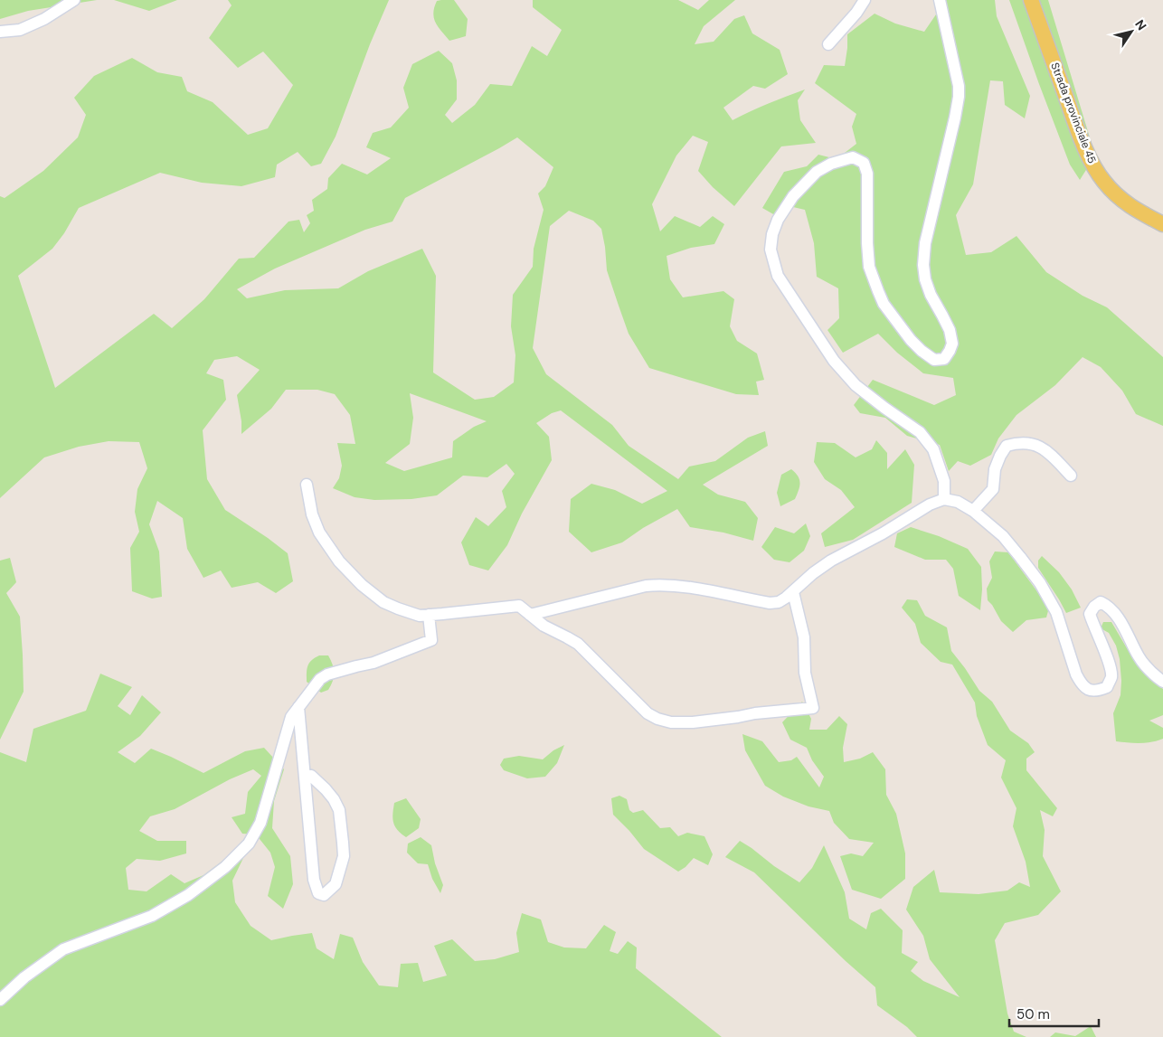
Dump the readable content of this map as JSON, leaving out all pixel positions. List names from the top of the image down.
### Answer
{
  "streets": {
    "main road": ["Strada provinciale 45"]
  },
  "scale_bar": "50 m",
  "north": "top right"
}
